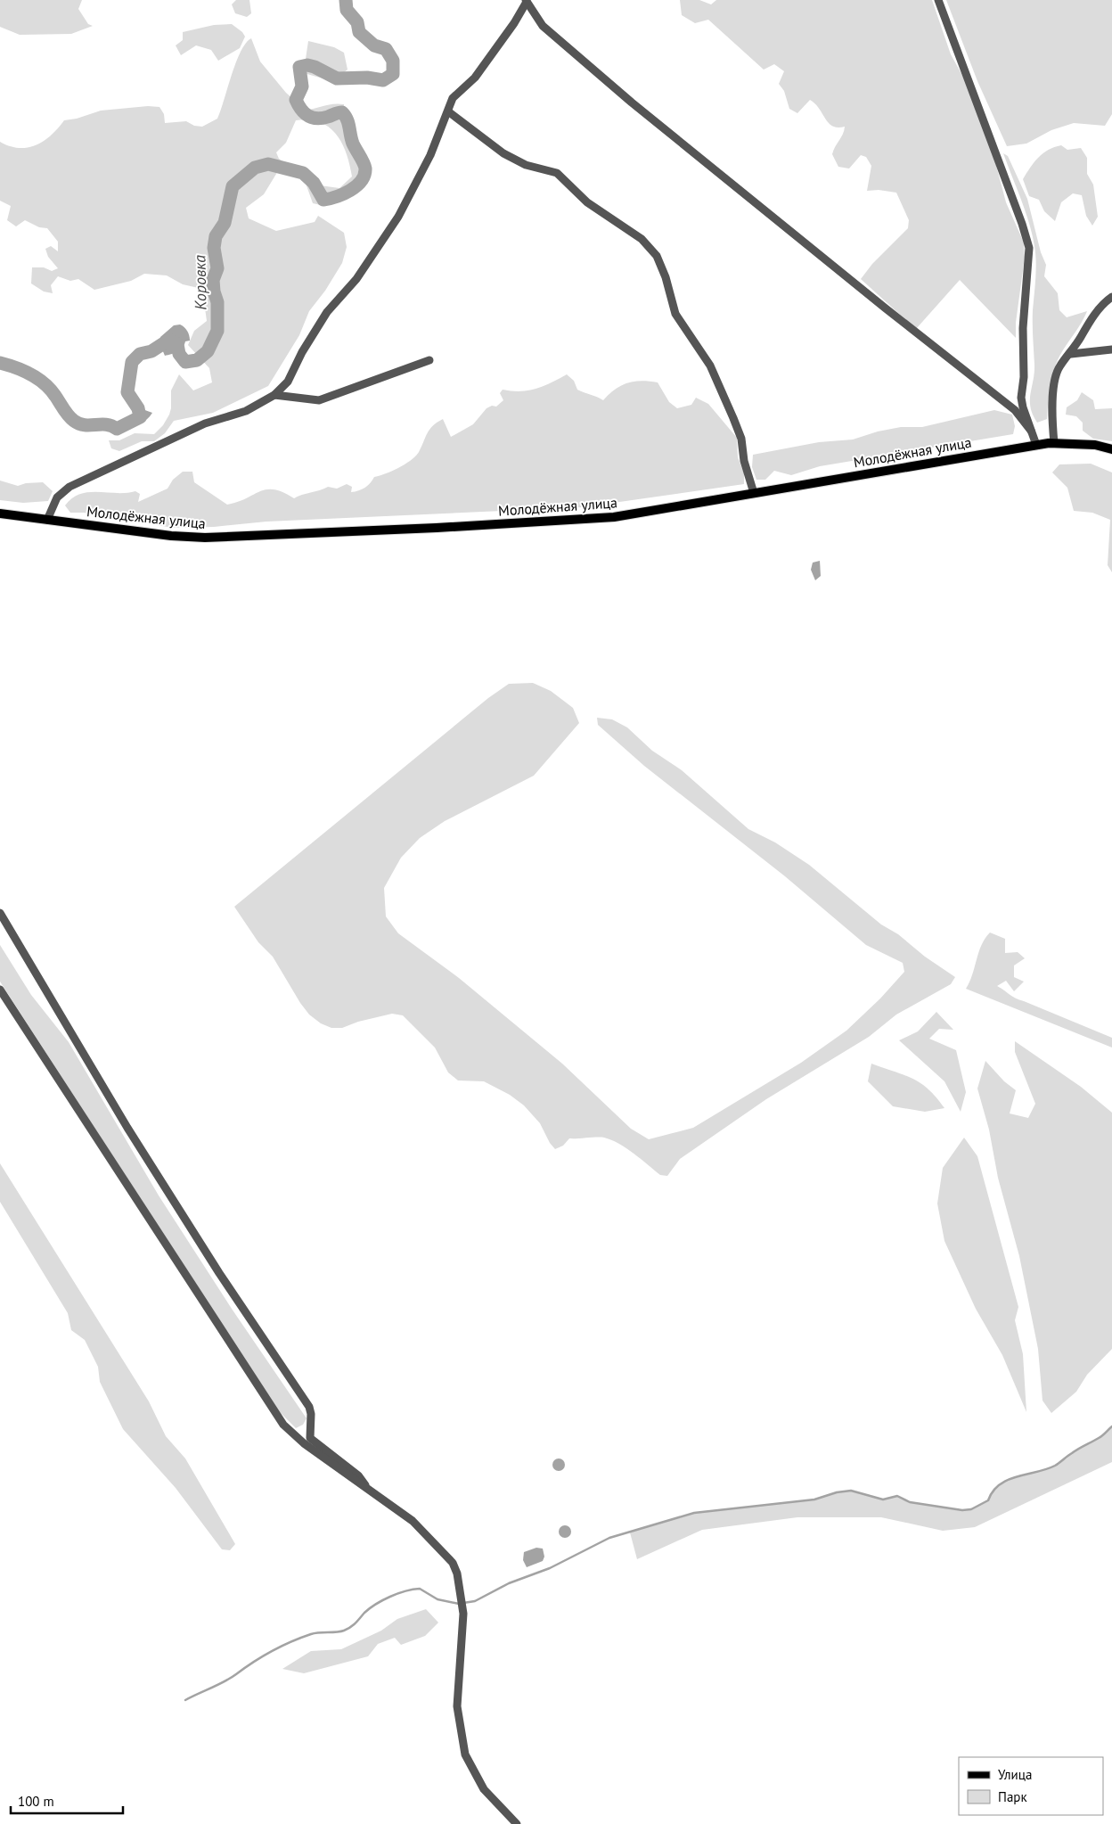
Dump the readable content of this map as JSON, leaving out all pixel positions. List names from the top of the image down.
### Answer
{
  "streets": {
    "main road": ["Молодёжная улица"]
  },
  "water": ["Коровка"],
  "legend": ["Улица", "Парк"],
  "scale_bar": "100 m"
}
